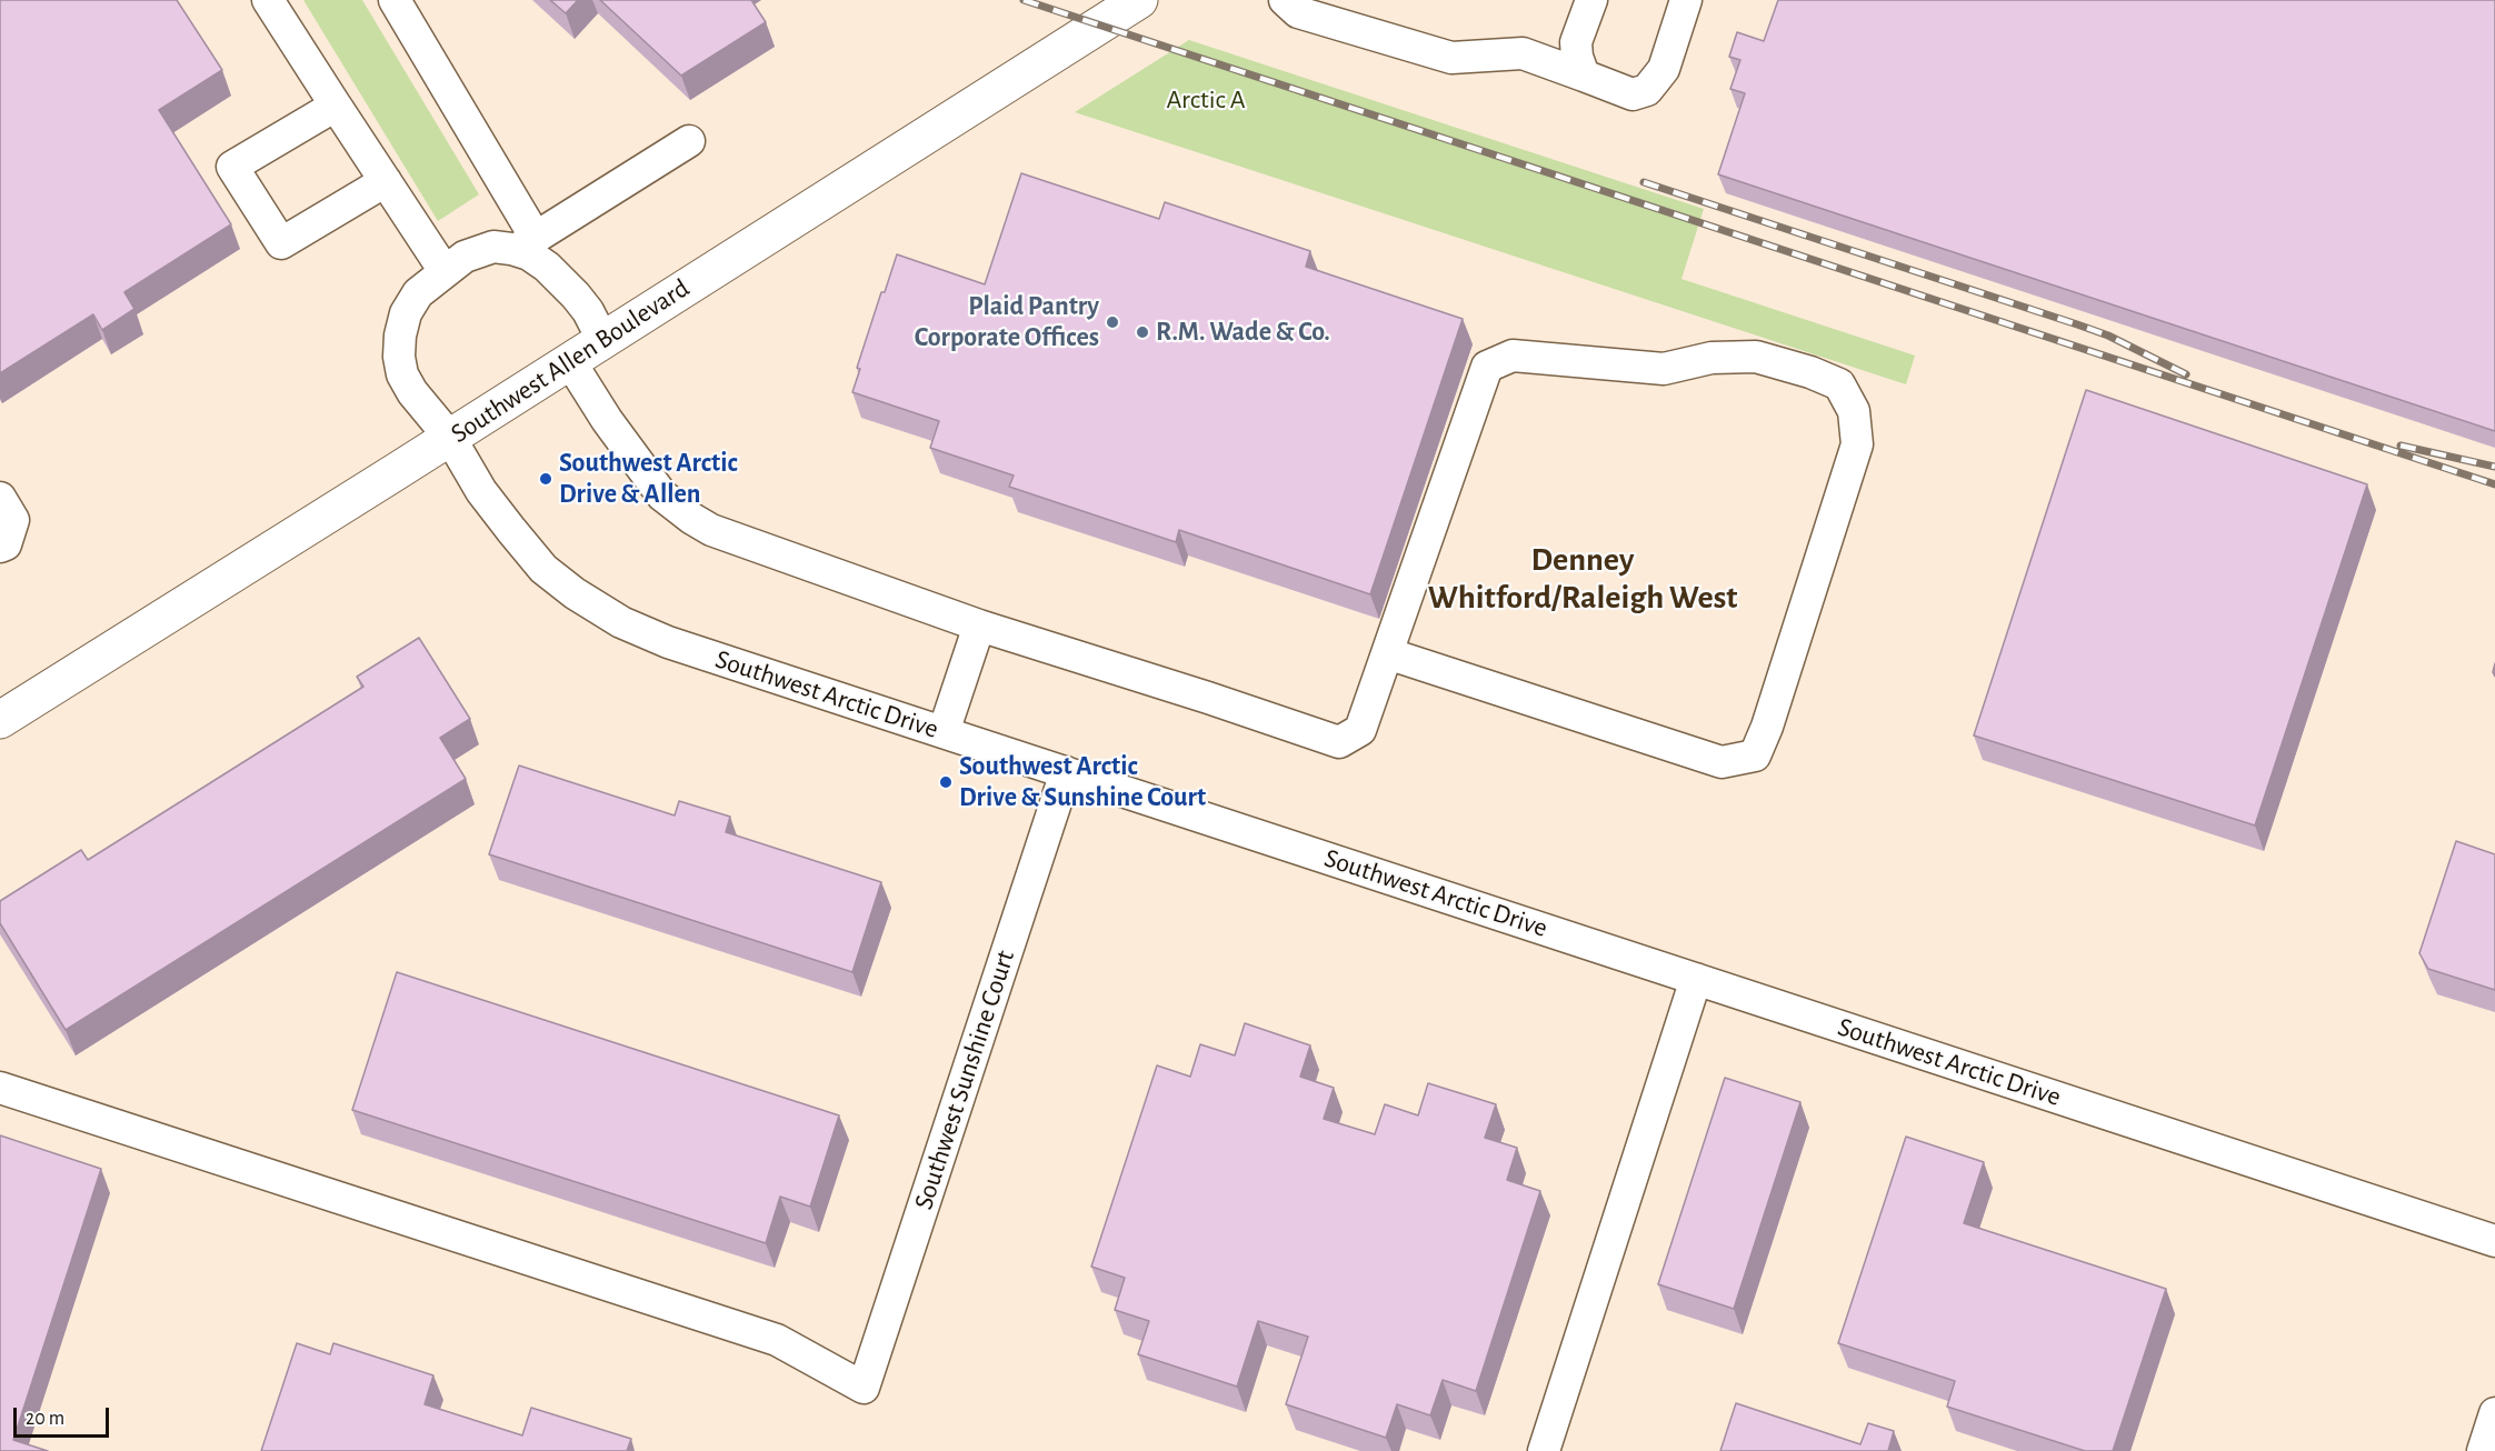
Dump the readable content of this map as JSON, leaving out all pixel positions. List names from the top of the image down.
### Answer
{
  "streets": {
    "main road": ["Southwest Allen Boulevard"],
    "street": ["Southwest Arctic Drive", "Southwest Sunshine Court"]
  },
  "crossings": [
    ["Southwest Allen Boulevard", "Southwest Arctic Drive"],
    ["Southwest Arctic Drive", "Southwest Sunshine Court"]
  ],
  "districts": ["Denney Whitford/Raleigh West"],
  "parks": ["Arctic A"],
  "places": [
    "Plaid Pantry Corporate Offices",
    "R.M. Wade & Co.",
    "Southwest Arctic Drive & Allen",
    "Southwest Arctic Drive & Sunshine Court"
  ],
  "scale_bar": "20 m"
}
